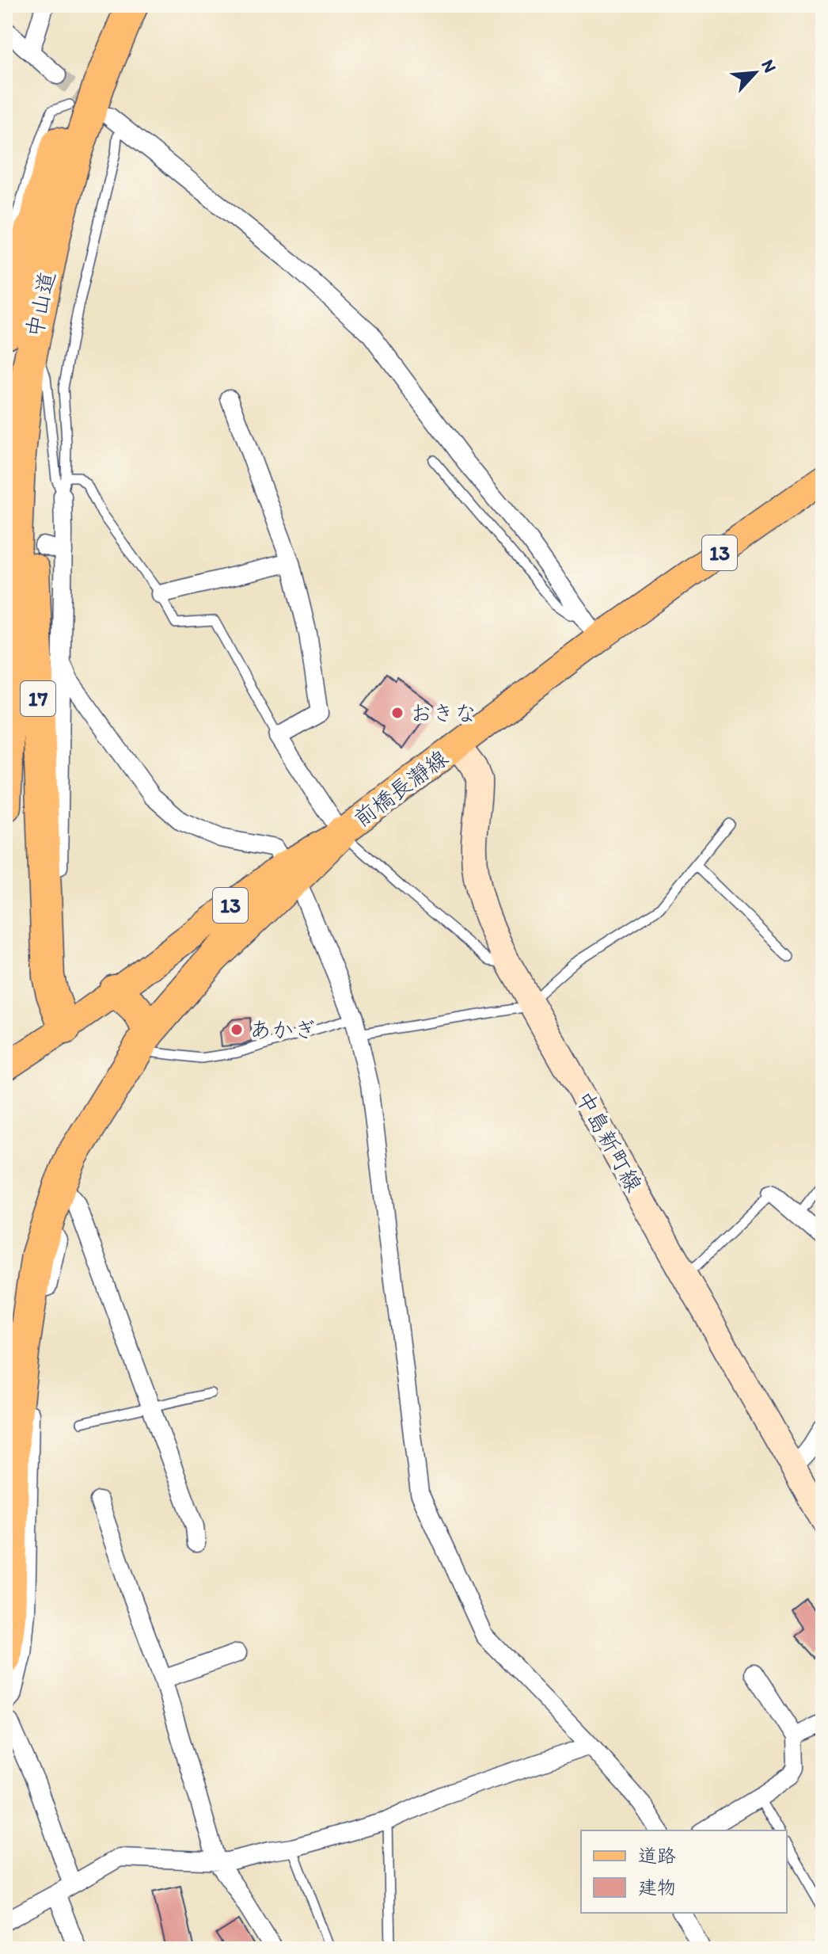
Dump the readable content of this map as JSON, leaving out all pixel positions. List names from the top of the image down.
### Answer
{
  "streets": {
    "highway": ["中山道", "17"],
    "main road": ["13", "前橋長瀞線", "中島新町線"]
  },
  "crossings": [
    ["中山道", "17"],
    ["13", "17"],
    ["前橋長瀞線", "中島新町線"]
  ],
  "places": ["おきな", "あかぎ"],
  "legend": ["道路", "建物"],
  "north": "top right"
}
